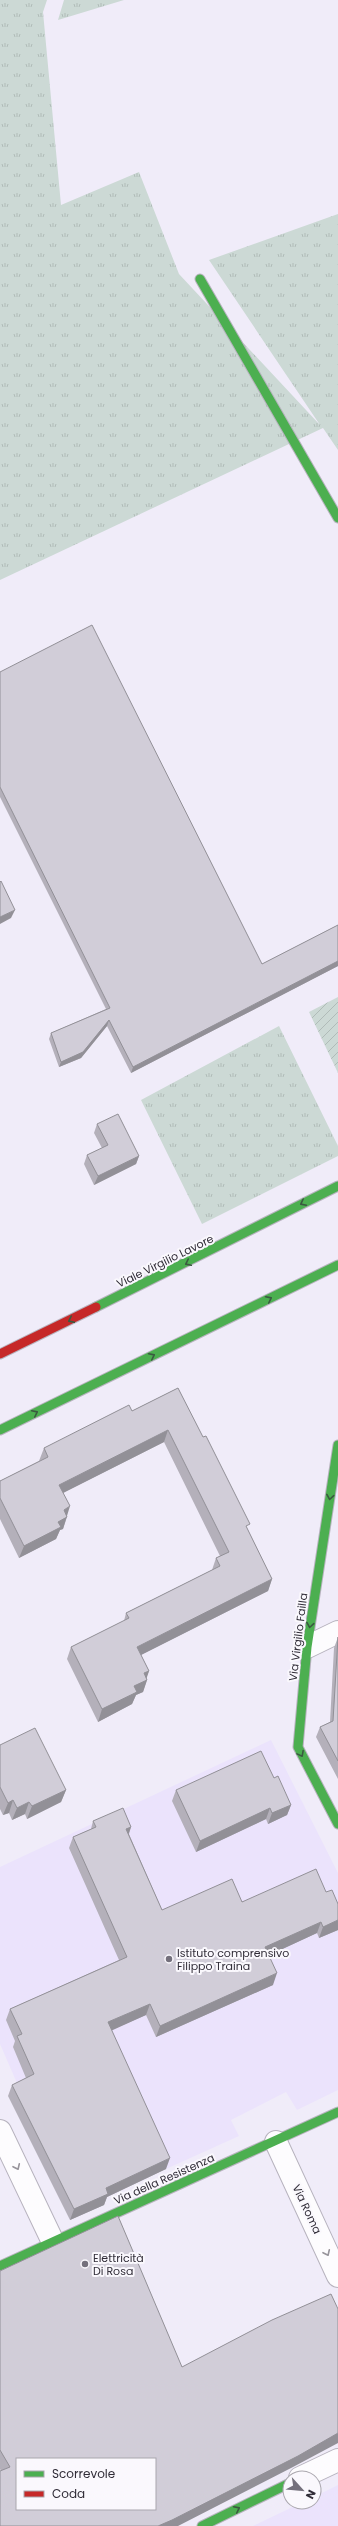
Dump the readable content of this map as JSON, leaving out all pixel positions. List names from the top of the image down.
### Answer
{
  "streets": {
    "street": [
      "Viale Virgilio Lavore",
      "Via Virgilio Failla",
      "Via della Resistenza",
      "Via Roma"
    ]
  },
  "crossings": [
    ["Via della Resistenza", "Via Roma"]
  ],
  "one_way": ["Via Virgilio Failla", "Via Roma"],
  "places": ["Istituto comprensivo Filippo Traina", "Elettricità Di Rosa"],
  "legend": ["Scorrevole", "Coda"],
  "north": "bottom right"
}
